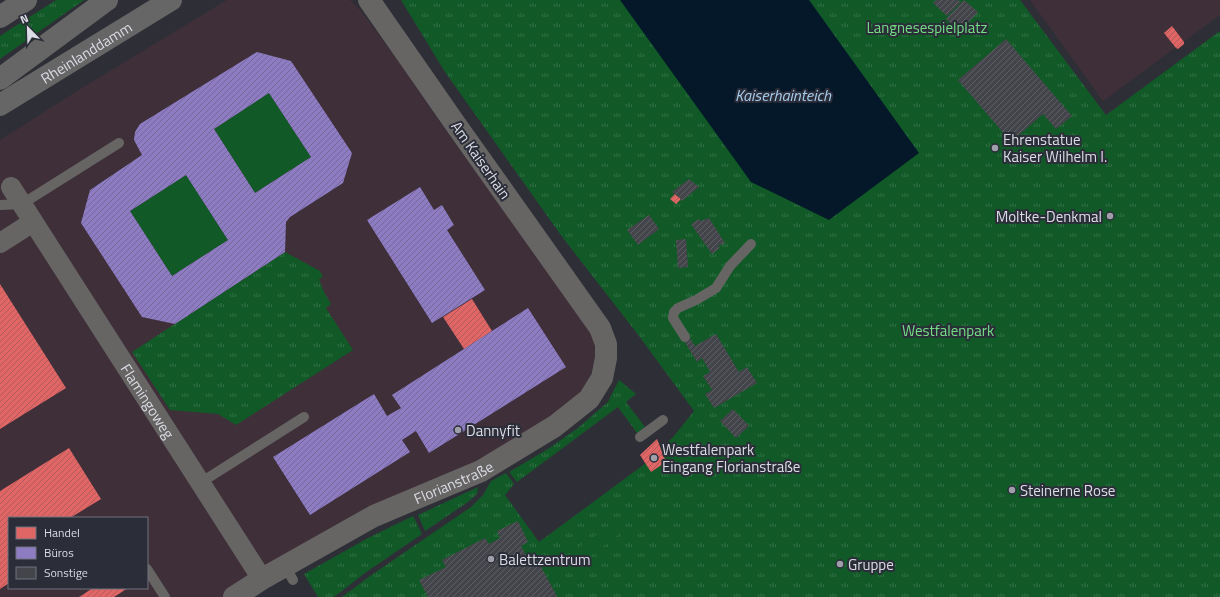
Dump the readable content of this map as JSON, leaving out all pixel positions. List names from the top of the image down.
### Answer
{
  "streets": {
    "main road": ["Rheinlanddamm"],
    "street": ["Am Kaiserhain", "Flamingoweg", "Florianstraße"]
  },
  "crossings": [
    ["Am Kaiserhain", "Florianstraße"],
    ["Flamingoweg", "Florianstraße"]
  ],
  "water": ["Kaiserhainteich"],
  "parks": ["Langnesespielplatz", "Westfalenpark"],
  "places": [
    "Ehrenstatue Kaiser Wilhelm I.",
    "Moltke-Denkmal",
    "Dannyfit",
    "Westfalenpark Eingang Florianstraße",
    "Steinerne Rose",
    "Balettzentrum",
    "Gruppe"
  ],
  "legend": ["Handel", "Büros", "Sonstige"],
  "north": "top left"
}
